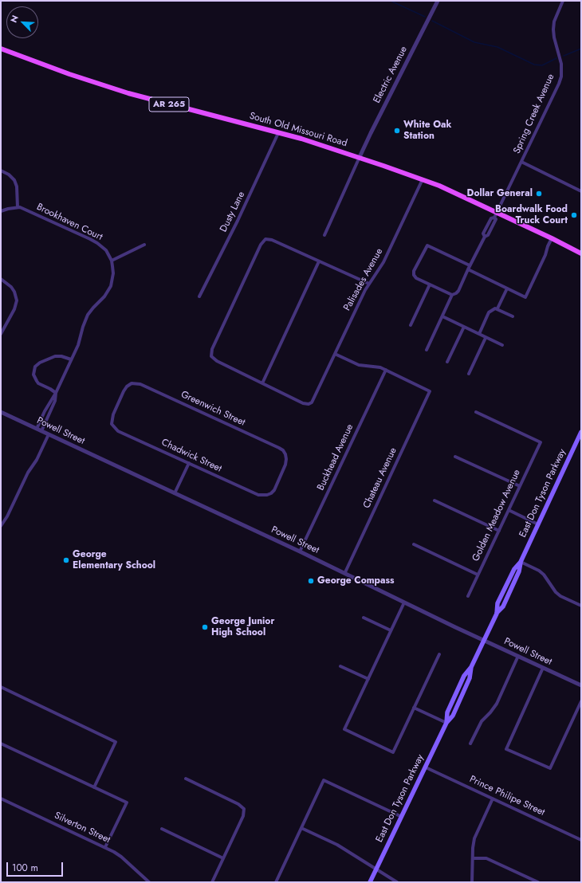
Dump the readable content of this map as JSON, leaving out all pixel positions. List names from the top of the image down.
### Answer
{
  "streets": {
    "main road": ["AR 265", "South Old Missouri Road", "East Don Tyson Parkway"],
    "street": [
      "Electric Avenue",
      "Spring Creek Avenue",
      "Dusty Lane",
      "Brookhaven Court",
      "Palisades Avenue",
      "Greenwich Street",
      "Powell Street",
      "Chadwick Street",
      "Buckhead Avenue",
      "Chateau Avenue",
      "Golden Meadow Avenue",
      "Prince Philipe Street",
      "Silverton Street"
    ]
  },
  "crossings": [
    ["Electric Avenue", "South Old Missouri Road"],
    ["Spring Creek Avenue", "South Old Missouri Road"],
    ["South Old Missouri Road", "Dusty Lane"],
    ["South Old Missouri Road", "Palisades Avenue"],
    ["Greenwich Street", "Chadwick Street"],
    ["Powell Street", "Buckhead Avenue"],
    ["Powell Street", "Chateau Avenue"],
    ["Powell Street", "East Don Tyson Parkway"],
    ["Buckhead Avenue", "Chateau Avenue"],
    ["East Don Tyson Parkway", "Prince Philipe Street"]
  ],
  "places": [
    "White Oak Station",
    "Dollar General",
    "Boardwalk Food Truck Court",
    "George Elementary School",
    "George Compass",
    "George Junior High School"
  ],
  "scale_bar": "100 m",
  "north": "top left"
}
